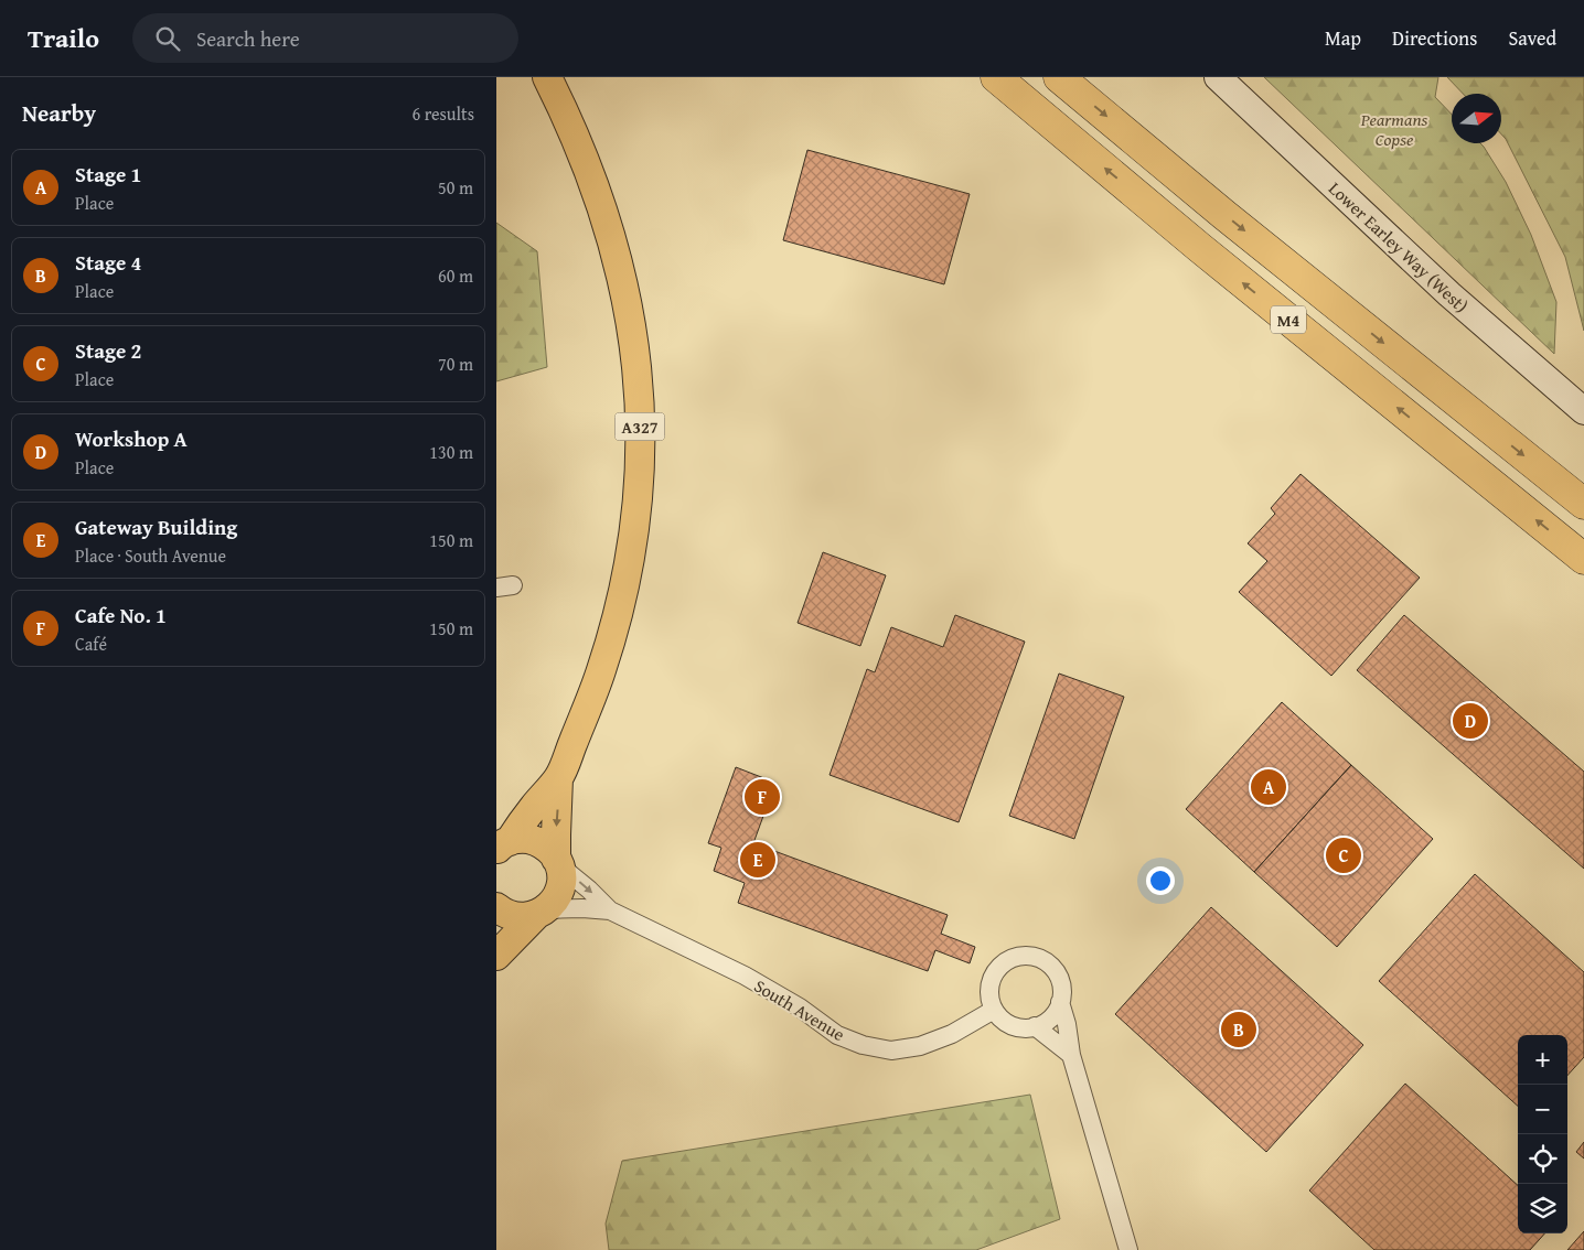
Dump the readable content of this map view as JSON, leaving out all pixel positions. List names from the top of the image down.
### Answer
{
  "streets": {
    "highway": ["M4"],
    "main road": ["Lower Earley Way (West)", "A327"],
    "street": ["South Avenue"]
  },
  "crossings": [
    ["A327", "South Avenue"]
  ],
  "parks": ["Pearmans Copse"],
  "north": "right",
  "page": {
    "header": "Trailo",
    "search": "Search here",
    "nav": ["Map", "Directions", "Saved"],
    "heading": ["Nearby", "6 results"],
    "list": [
      {
        "mark": "A",
        "name": "Stage 1",
        "note": "Place",
        "value": "50 m"
      },
      {
        "mark": "B",
        "name": "Stage 4",
        "note": "Place",
        "value": "60 m"
      },
      {
        "mark": "C",
        "name": "Stage 2",
        "note": "Place",
        "value": "70 m"
      },
      {
        "mark": "D",
        "name": "Workshop A",
        "note": "Place",
        "value": "130 m"
      },
      {
        "mark": "E",
        "name": "Gateway Building",
        "note": "Place · South Avenue",
        "value": "150 m"
      },
      {
        "mark": "F",
        "name": "Cafe No. 1",
        "note": "Café",
        "value": "150 m"
      }
    ],
    "pins": [
      "D",
      "A",
      "F",
      "C",
      "E",
      "B"
    ],
    "map_buttons": ["+", "−"]
  }
}
